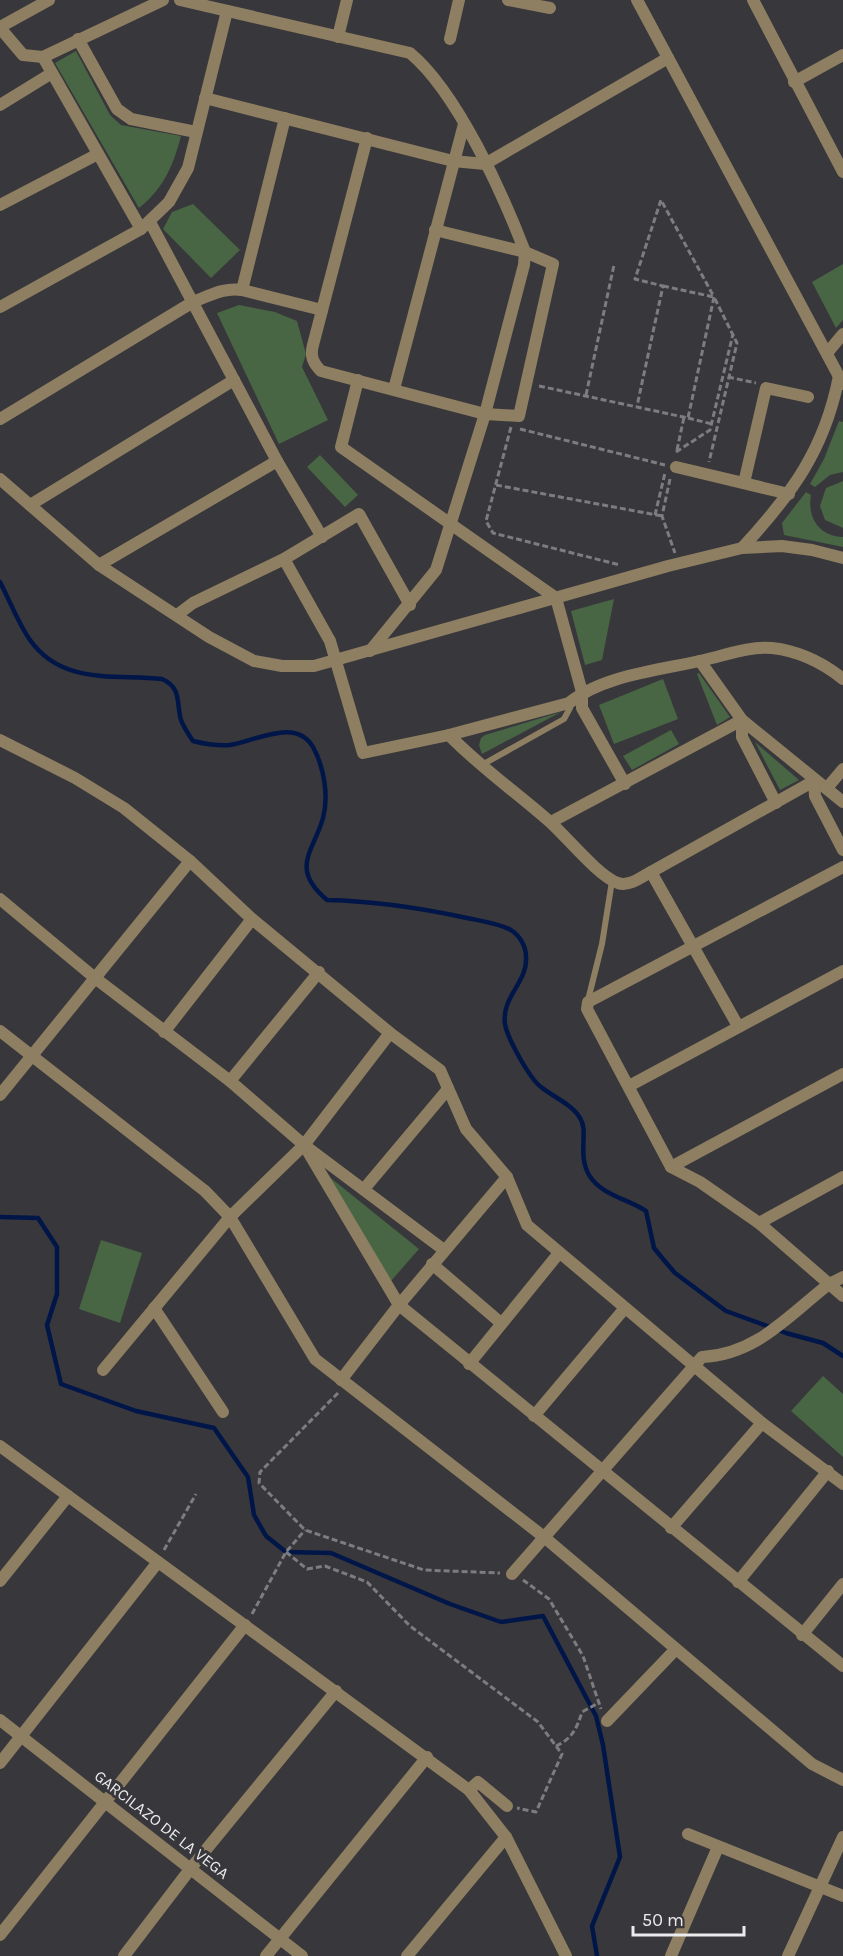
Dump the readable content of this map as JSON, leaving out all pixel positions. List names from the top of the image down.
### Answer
{
  "streets": {
    "street": ["GARCILAZO DE LA VEGA"]
  },
  "scale_bar": "50 m"
}
